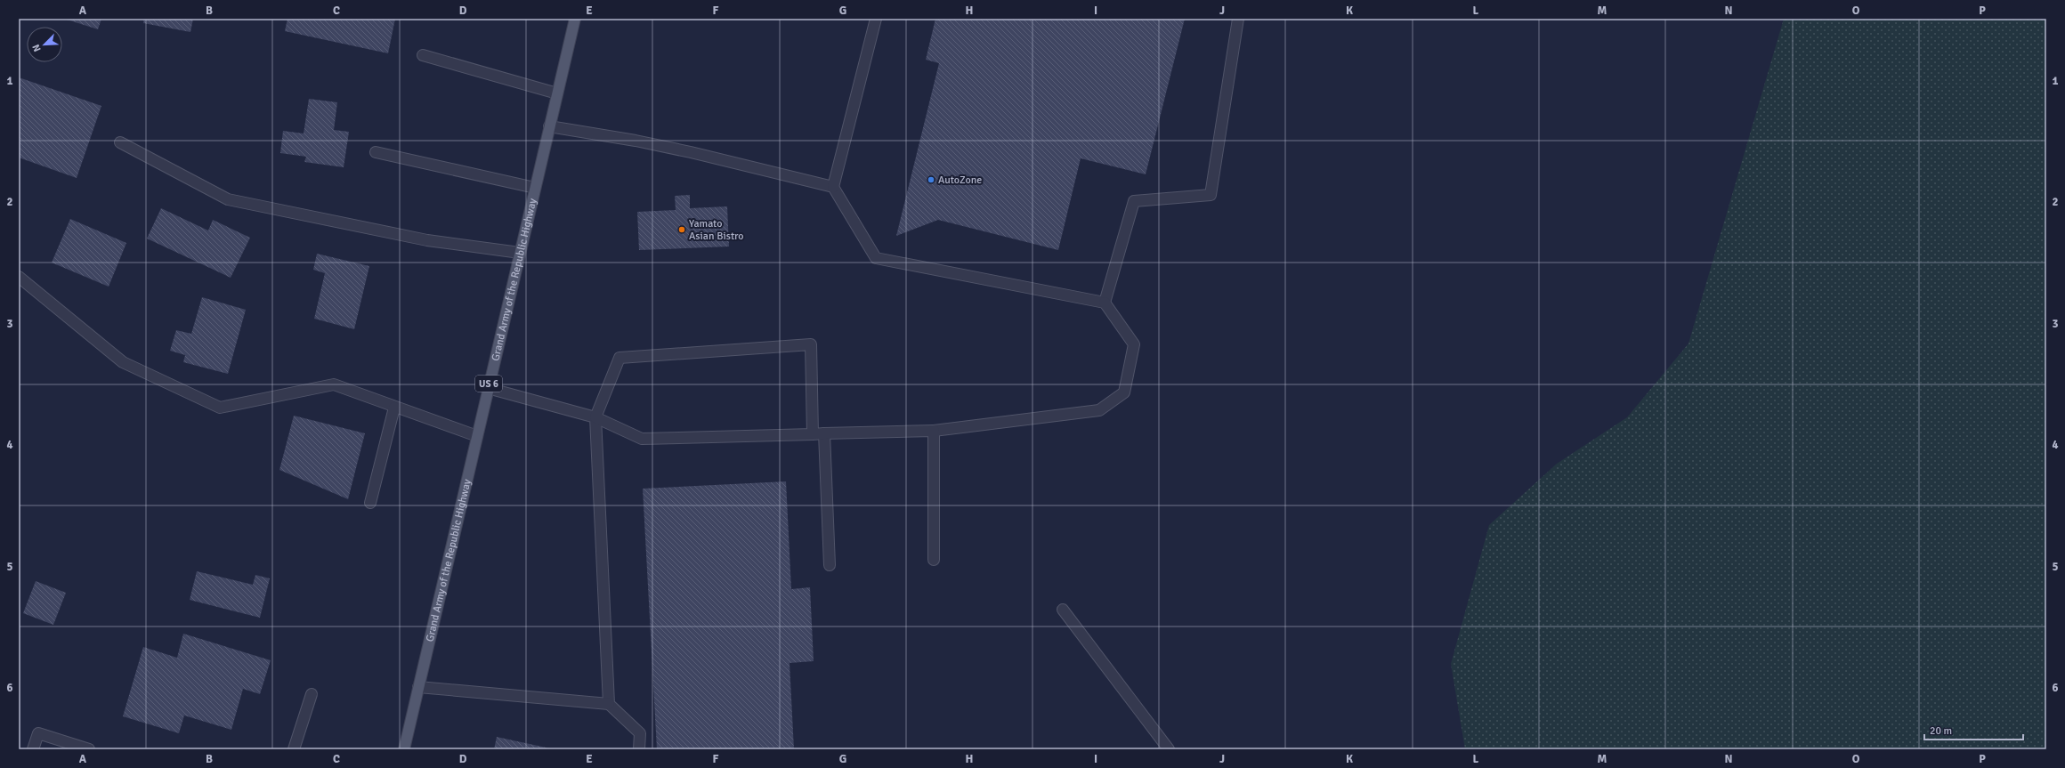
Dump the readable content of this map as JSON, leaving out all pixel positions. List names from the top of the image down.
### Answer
{
  "streets": {
    "main road": ["Grand Army of the Republic Highway", "US 6"]
  },
  "places": ["AutoZone", "Yamato Asian Bistro"],
  "scale_bar": "20 m",
  "north": "bottom left",
  "grid": {
    "columns": [
      "A",
      "B",
      "C",
      "D",
      "E",
      "F",
      "G",
      "H",
      "I",
      "J",
      "K",
      "L",
      "M",
      "N",
      "O",
      "P"
    ],
    "rows": [
      "1",
      "2",
      "3",
      "4",
      "5",
      "6"
    ]
  }
}
